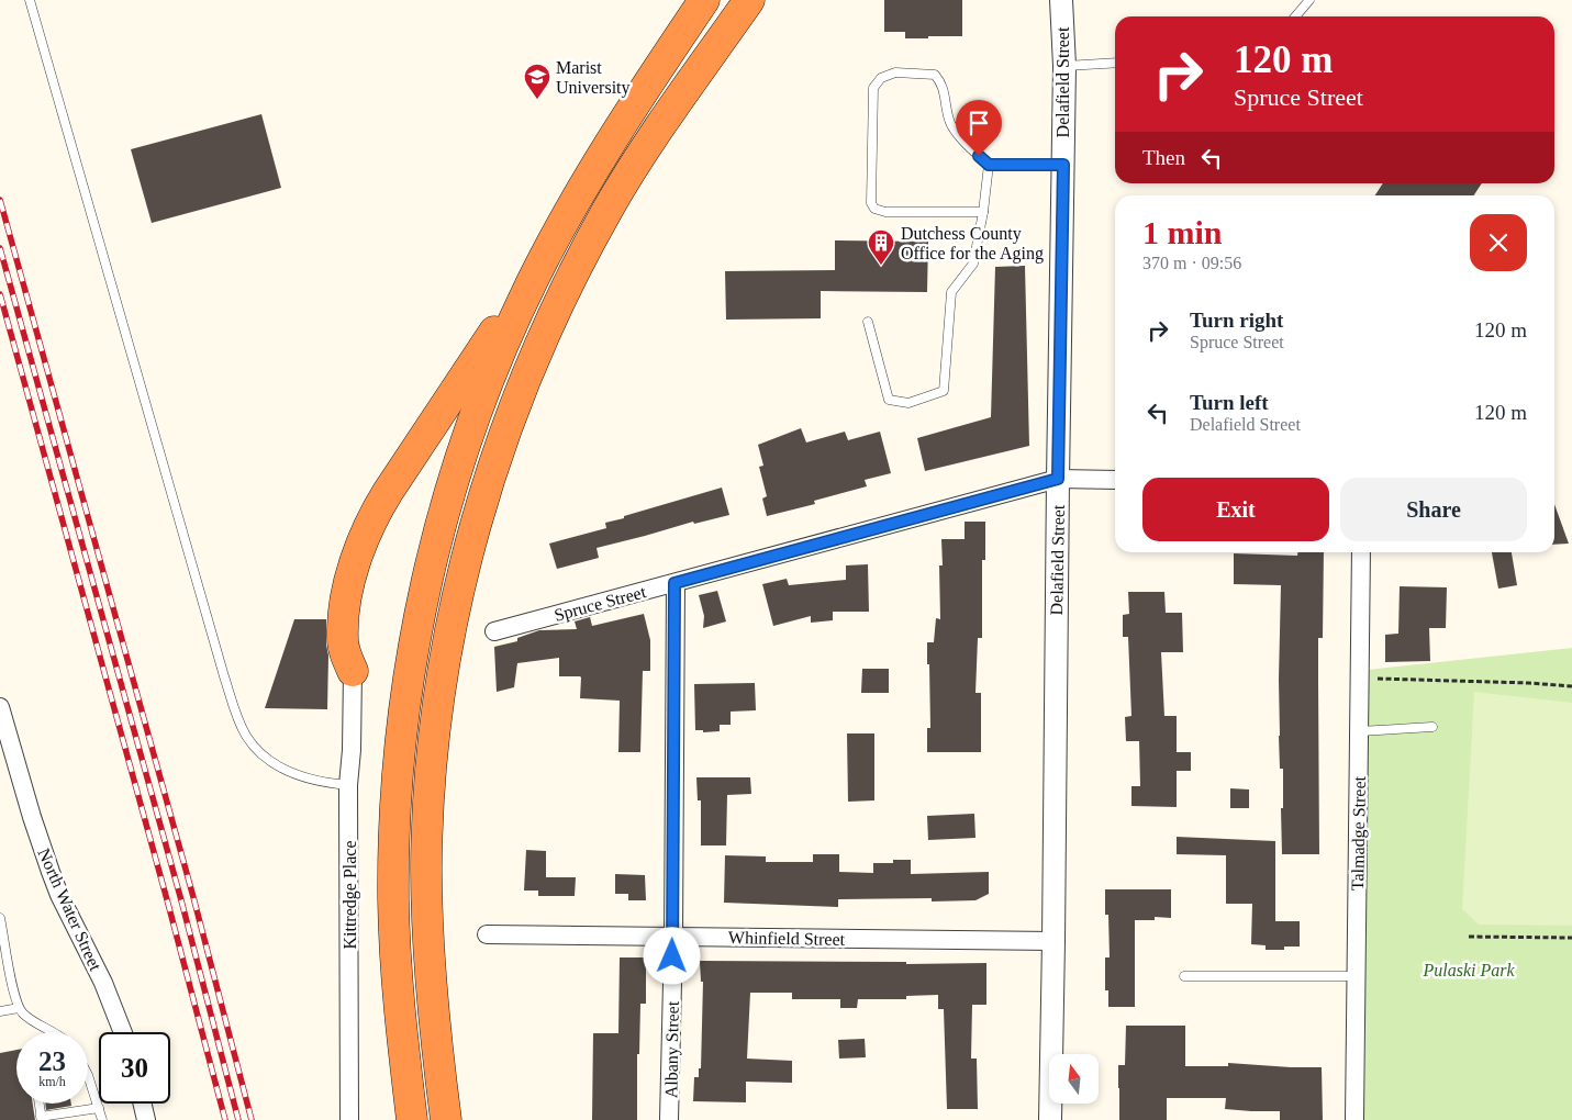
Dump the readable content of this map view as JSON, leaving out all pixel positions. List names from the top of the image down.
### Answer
{
  "streets": {
    "street": [
      "Delafield Street",
      "Spruce Street",
      "Talmadge Street",
      "Kittredge Place",
      "North Water Street",
      "Whinfield Street",
      "Albany Street"
    ]
  },
  "crossings": [
    ["Delafield Street", "Spruce Street"],
    ["Delafield Street", "Whinfield Street"],
    ["Spruce Street", "Albany Street"],
    ["Whinfield Street", "Albany Street"]
  ],
  "parks": ["Pulaski Park"],
  "places": {
    "school or university": ["Marist University"],
    "building": ["Dutchess County Office for the Aging"]
  },
  "north": "top",
  "page": {
    "turn": ["120 m", "Spruce Street"],
    "then": "Then",
    "heading": ["1 min", "370 m · 09:56"],
    "list": [
      {
        "name": "Turn right",
        "note": "Spruce Street",
        "value": "120 m"
      },
      {
        "name": "Turn left",
        "note": "Delafield Street",
        "value": "120 m"
      }
    ],
    "buttons": ["Exit", "Share"],
    "speed": "23 km/h",
    "limit": "30"
  }
}
